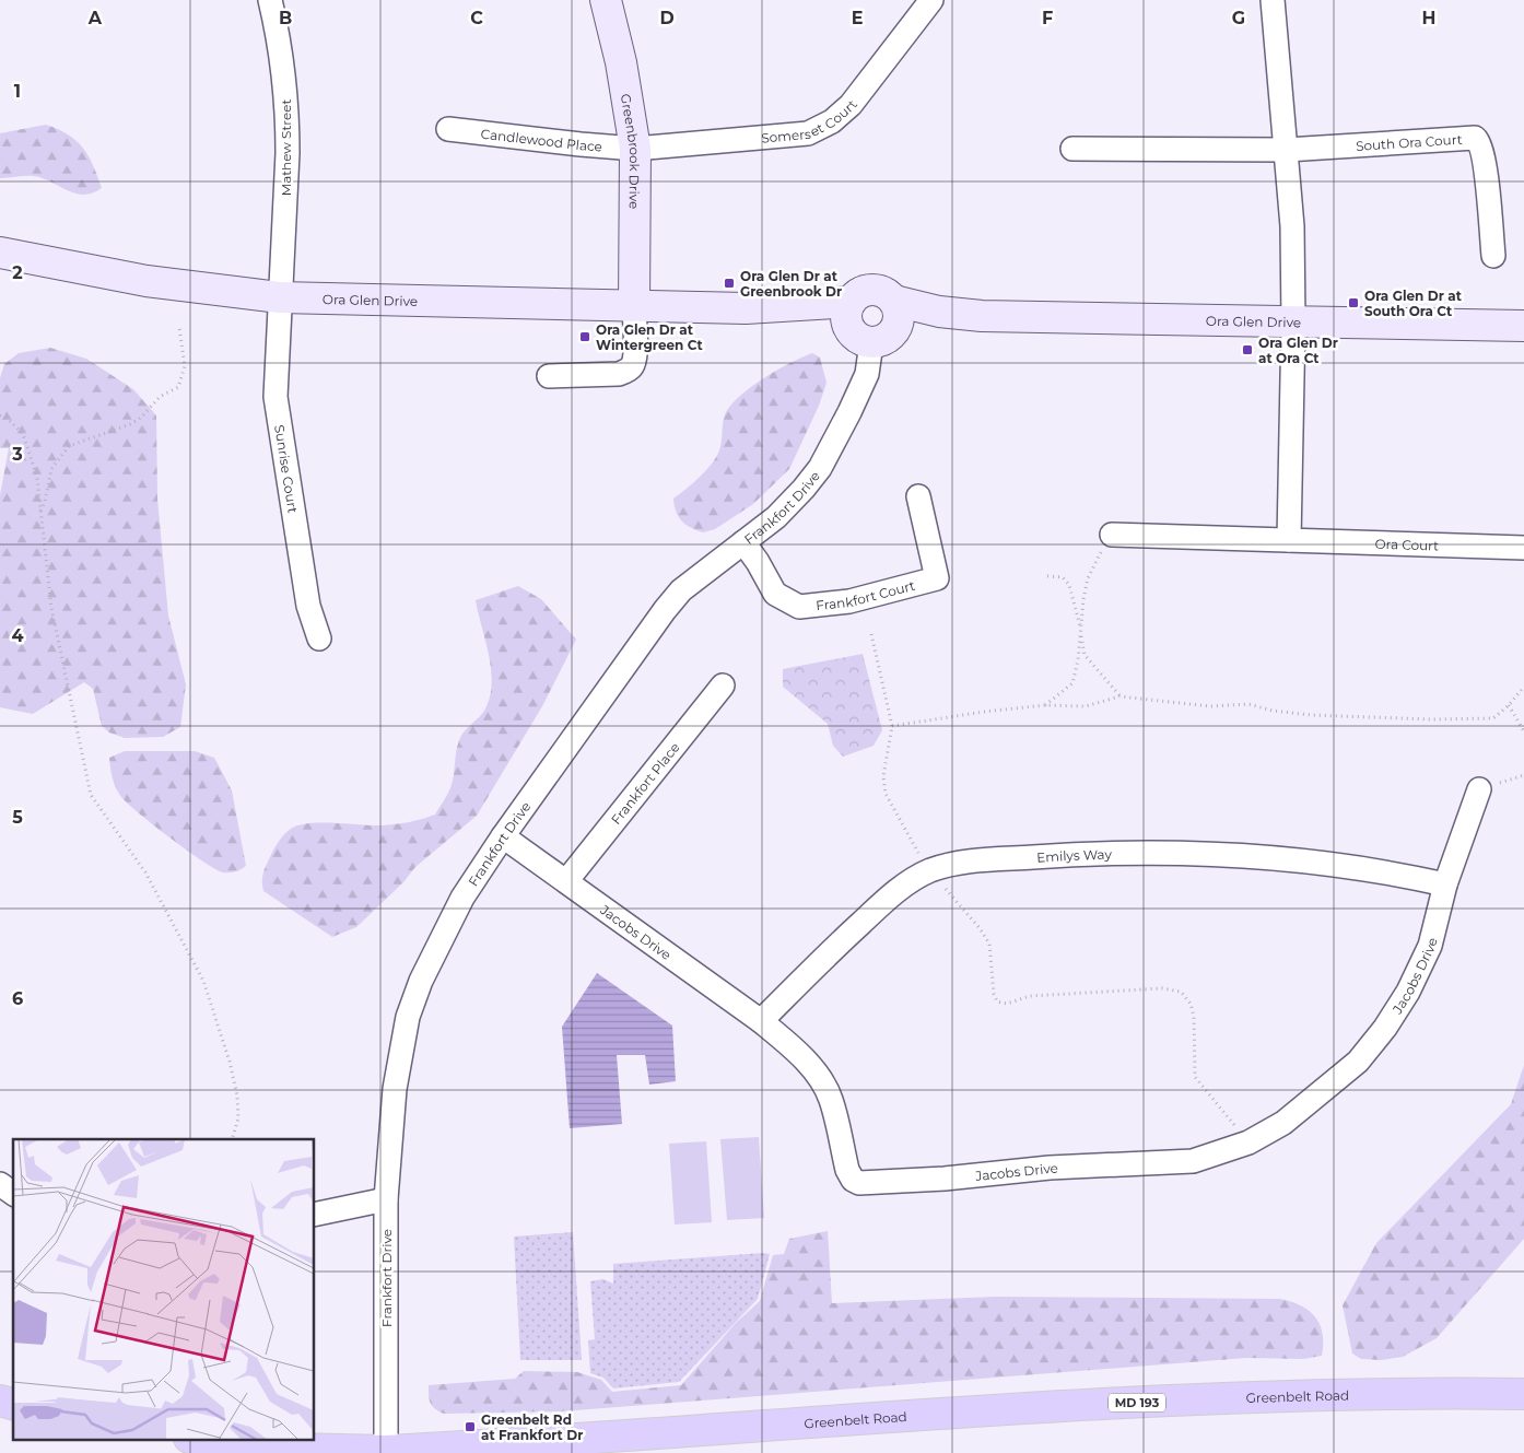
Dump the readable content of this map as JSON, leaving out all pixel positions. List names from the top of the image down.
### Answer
{
  "streets": {
    "main road": ["Greenbelt Road", "MD 193"],
    "street": [
      "Somerset Court",
      "Candlewood Place",
      "South Ora Court",
      "Mathew Street",
      "Greenbrook Drive",
      "Ora Glen Drive",
      "Sunrise Court",
      "Frankfort Drive",
      "Ora Court",
      "Frankfort Court",
      "Frankfort Place",
      "Emilys Way",
      "Jacobs Drive"
    ]
  },
  "crossings": [
    ["Somerset Court", "Candlewood Place"],
    ["Somerset Court", "Greenbrook Drive"],
    ["Candlewood Place", "Greenbrook Drive"],
    ["Mathew Street", "Ora Glen Drive"],
    ["Mathew Street", "Sunrise Court"],
    ["Greenbrook Drive", "Ora Glen Drive"],
    ["Ora Glen Drive", "Sunrise Court"],
    ["Ora Glen Drive", "Frankfort Drive"],
    ["Frankfort Drive", "Frankfort Court"],
    ["Frankfort Drive", "Jacobs Drive"],
    ["Frankfort Drive", "Greenbelt Road"],
    ["Frankfort Place", "Jacobs Drive"],
    ["Emilys Way", "Jacobs Drive"]
  ],
  "places": {
    "transit": [
      "Ora Glen Dr at Greenbrook Dr",
      "Ora Glen Dr at South Ora Ct",
      "Ora Glen Dr at Wintergreen Ct",
      "Ora Glen Dr at Ora Ct",
      "Greenbelt Rd at Frankfort Dr"
    ]
  },
  "grid": {
    "columns": [
      "A",
      "B",
      "C",
      "D",
      "E",
      "F",
      "G",
      "H"
    ],
    "rows": [
      "1",
      "2",
      "3",
      "4",
      "5",
      "6"
    ]
  }
}
